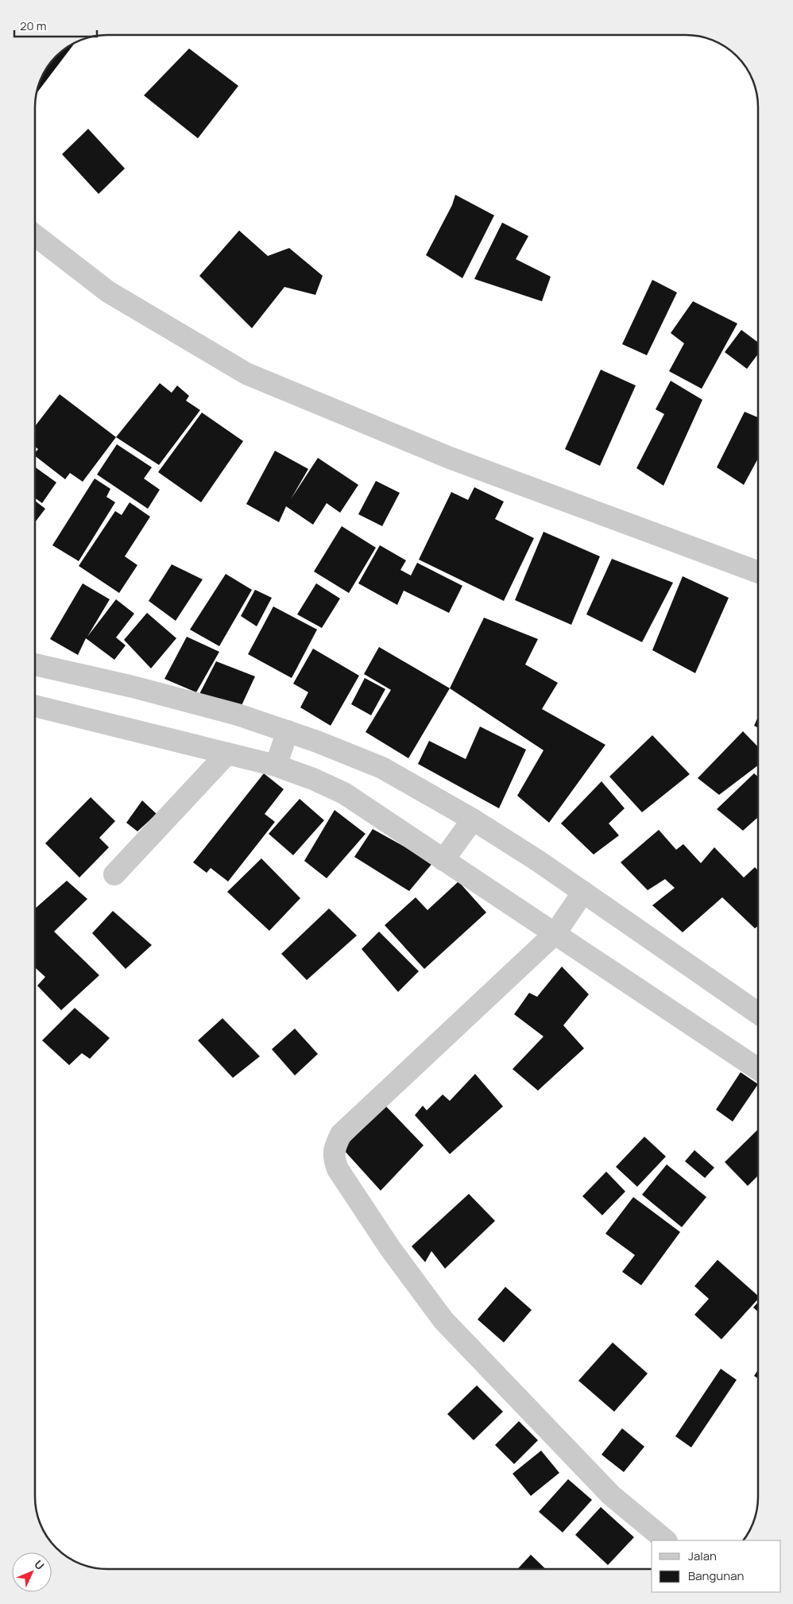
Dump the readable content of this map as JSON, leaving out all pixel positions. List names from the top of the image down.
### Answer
{
  "legend": ["Jalan", "Bangunan"],
  "scale_bar": "20 m",
  "north": "top right"
}
